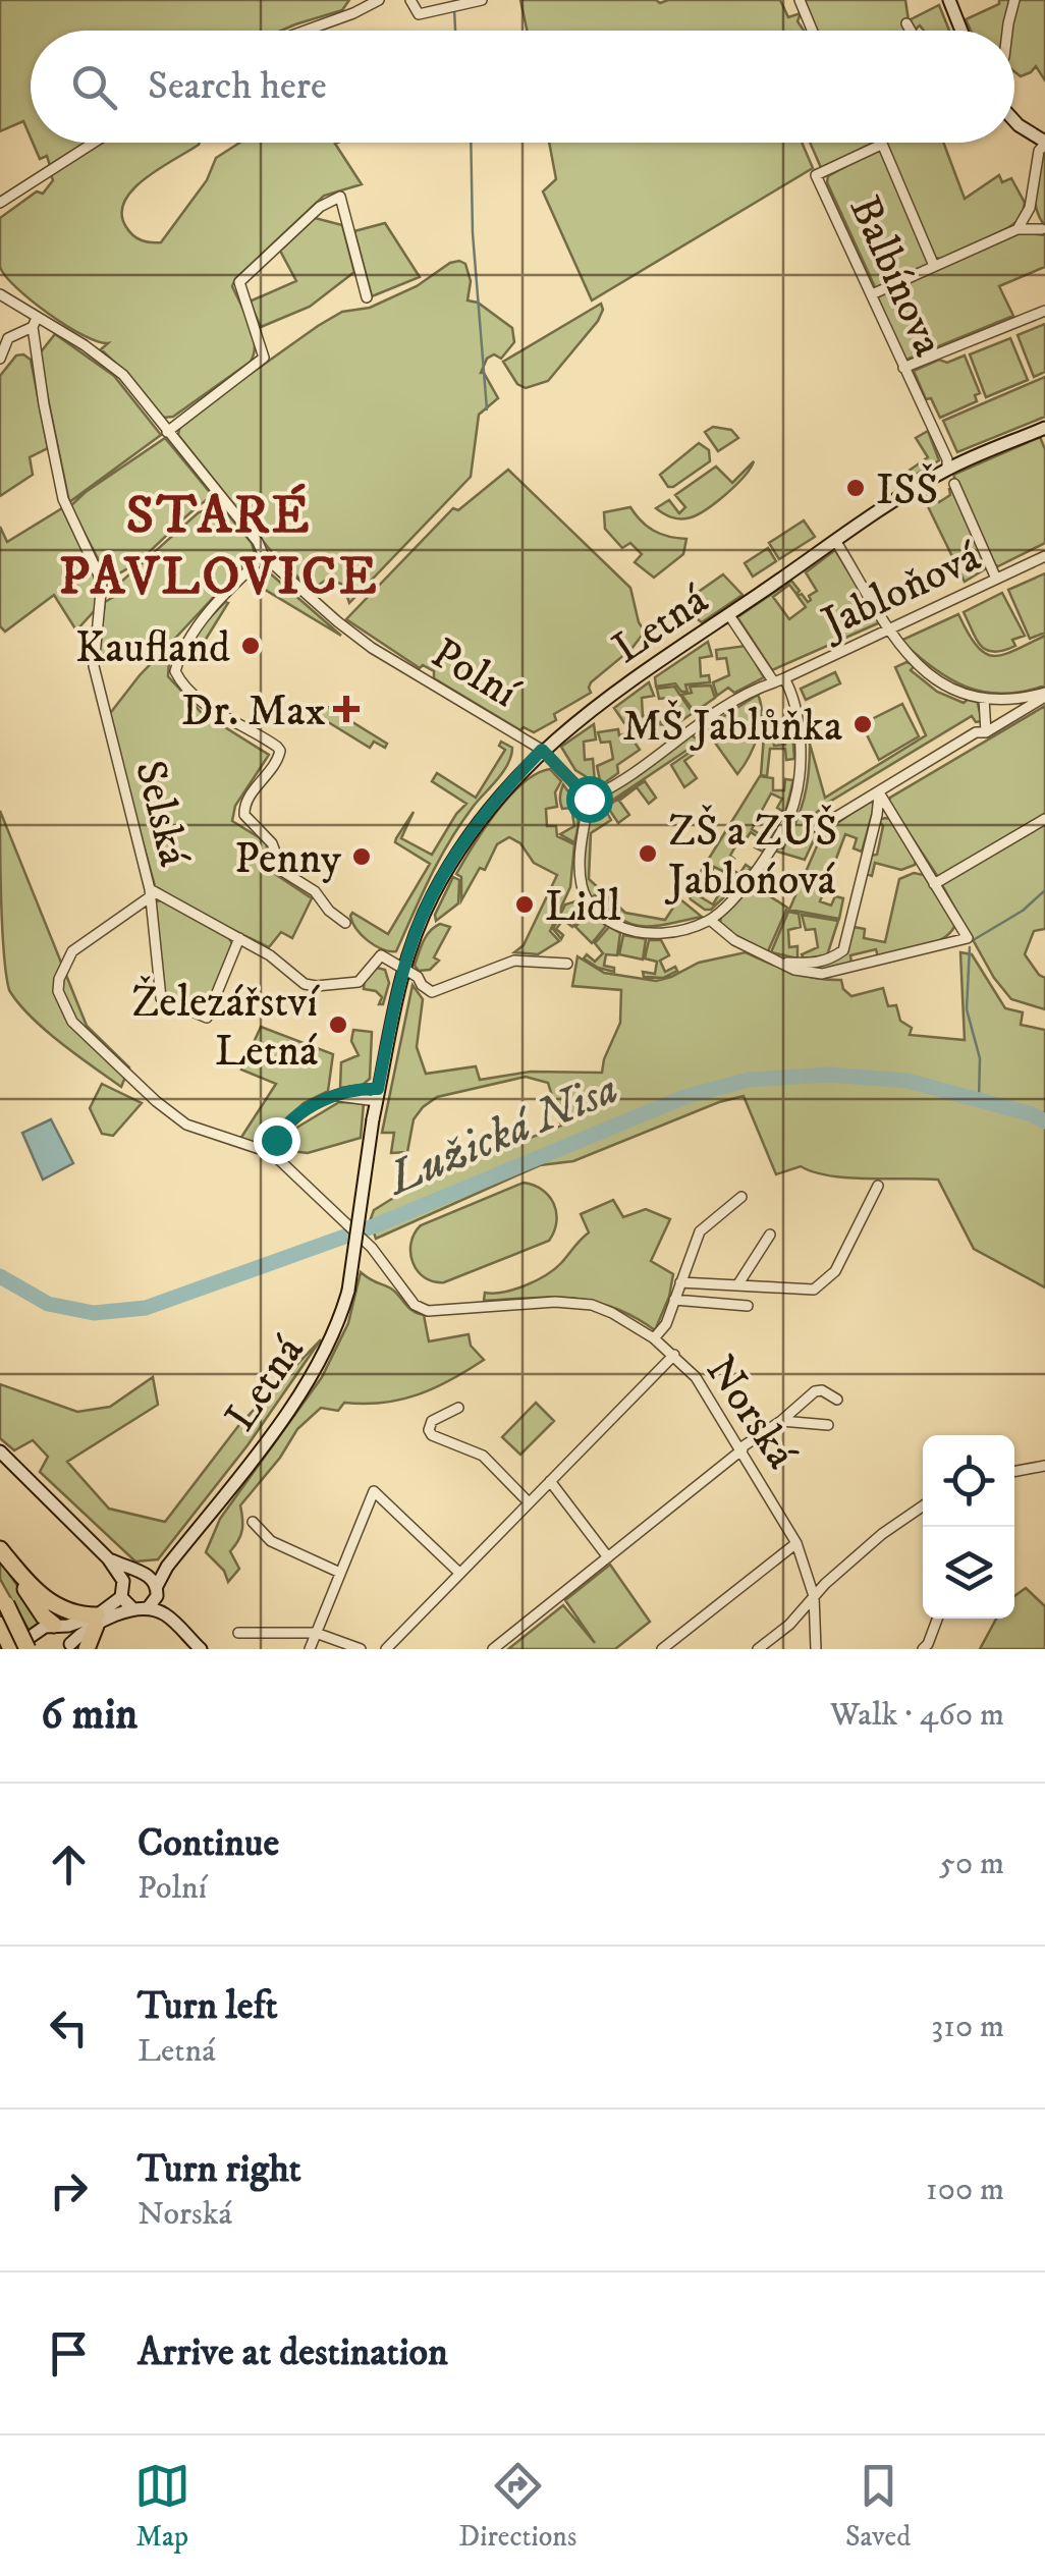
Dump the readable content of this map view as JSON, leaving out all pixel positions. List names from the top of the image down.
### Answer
{
  "streets": {
    "street": [
      "Balbínova",
      "Jabloňová",
      "Letná",
      "Polní",
      "Selská",
      "Norská"
    ]
  },
  "crossings": [
    ["Balbínova", "Letná"],
    ["Jabloňová", "Polní"],
    ["Letná", "Polní"],
    ["Polní", "Selská"],
    ["Selská", "Norská"]
  ],
  "districts": ["STARÉ PAVLOVICE"],
  "water": ["Lužická Nisa"],
  "places": {
    "other": [
      "ISŠ",
      "Kaufland",
      "MŠ Jablůňka",
      "ZŠ a ZUŠ Jablońová",
      "Penny",
      "Lidl",
      "Železářství Letná"
    ],
    "health": ["Dr. Max"]
  },
  "page": {
    "search": "Search here",
    "heading": ["6 min", "Walk · 460 m"],
    "list": [
      ["Continue", "Polní", "50 m"],
      ["Turn left", "Letná", "310 m"],
      ["Turn right", "Norská", "100 m"],
      "Arrive at destination"
    ],
    "nav": ["Map", "Directions", "Saved"]
  }
}
